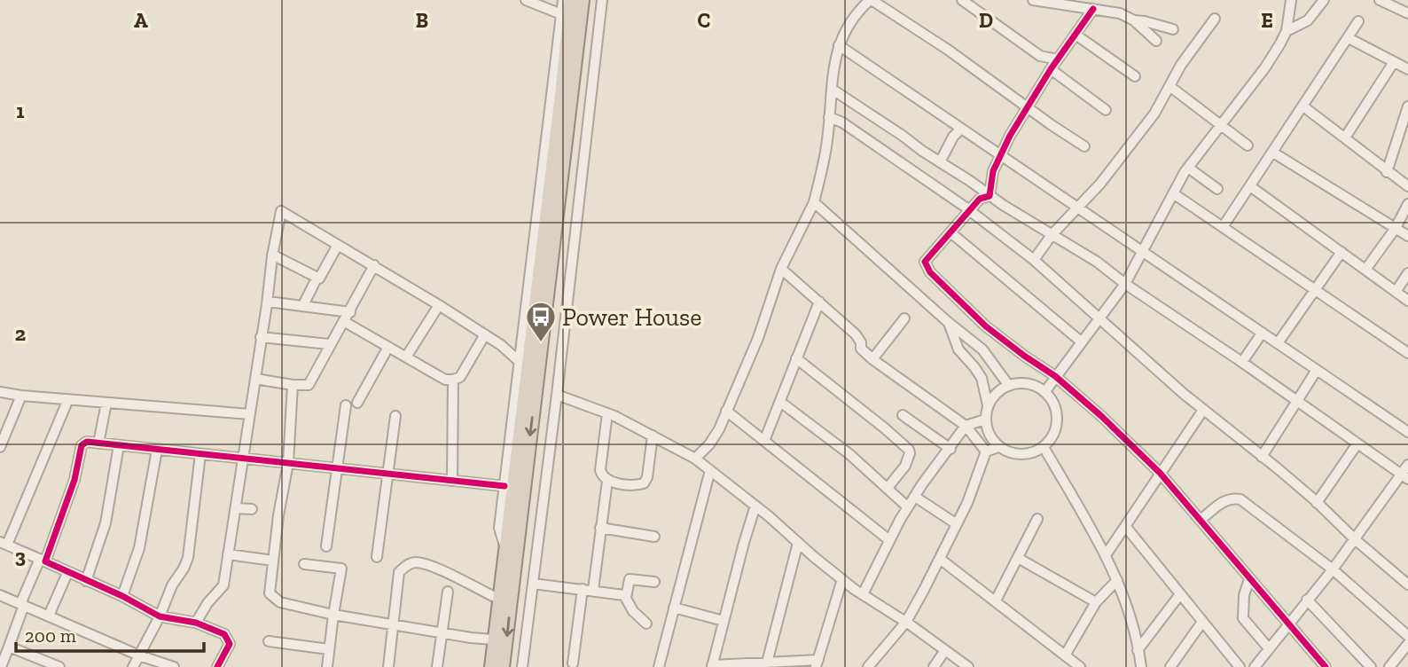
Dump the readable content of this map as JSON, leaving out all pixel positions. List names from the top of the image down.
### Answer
{
  "places": {
    "bus stop": ["Power House"]
  },
  "scale_bar": "200 m",
  "grid": {
    "columns": [
      "A",
      "B",
      "C",
      "D",
      "E"
    ],
    "rows": ["1", "2", "3"]
  }
}
